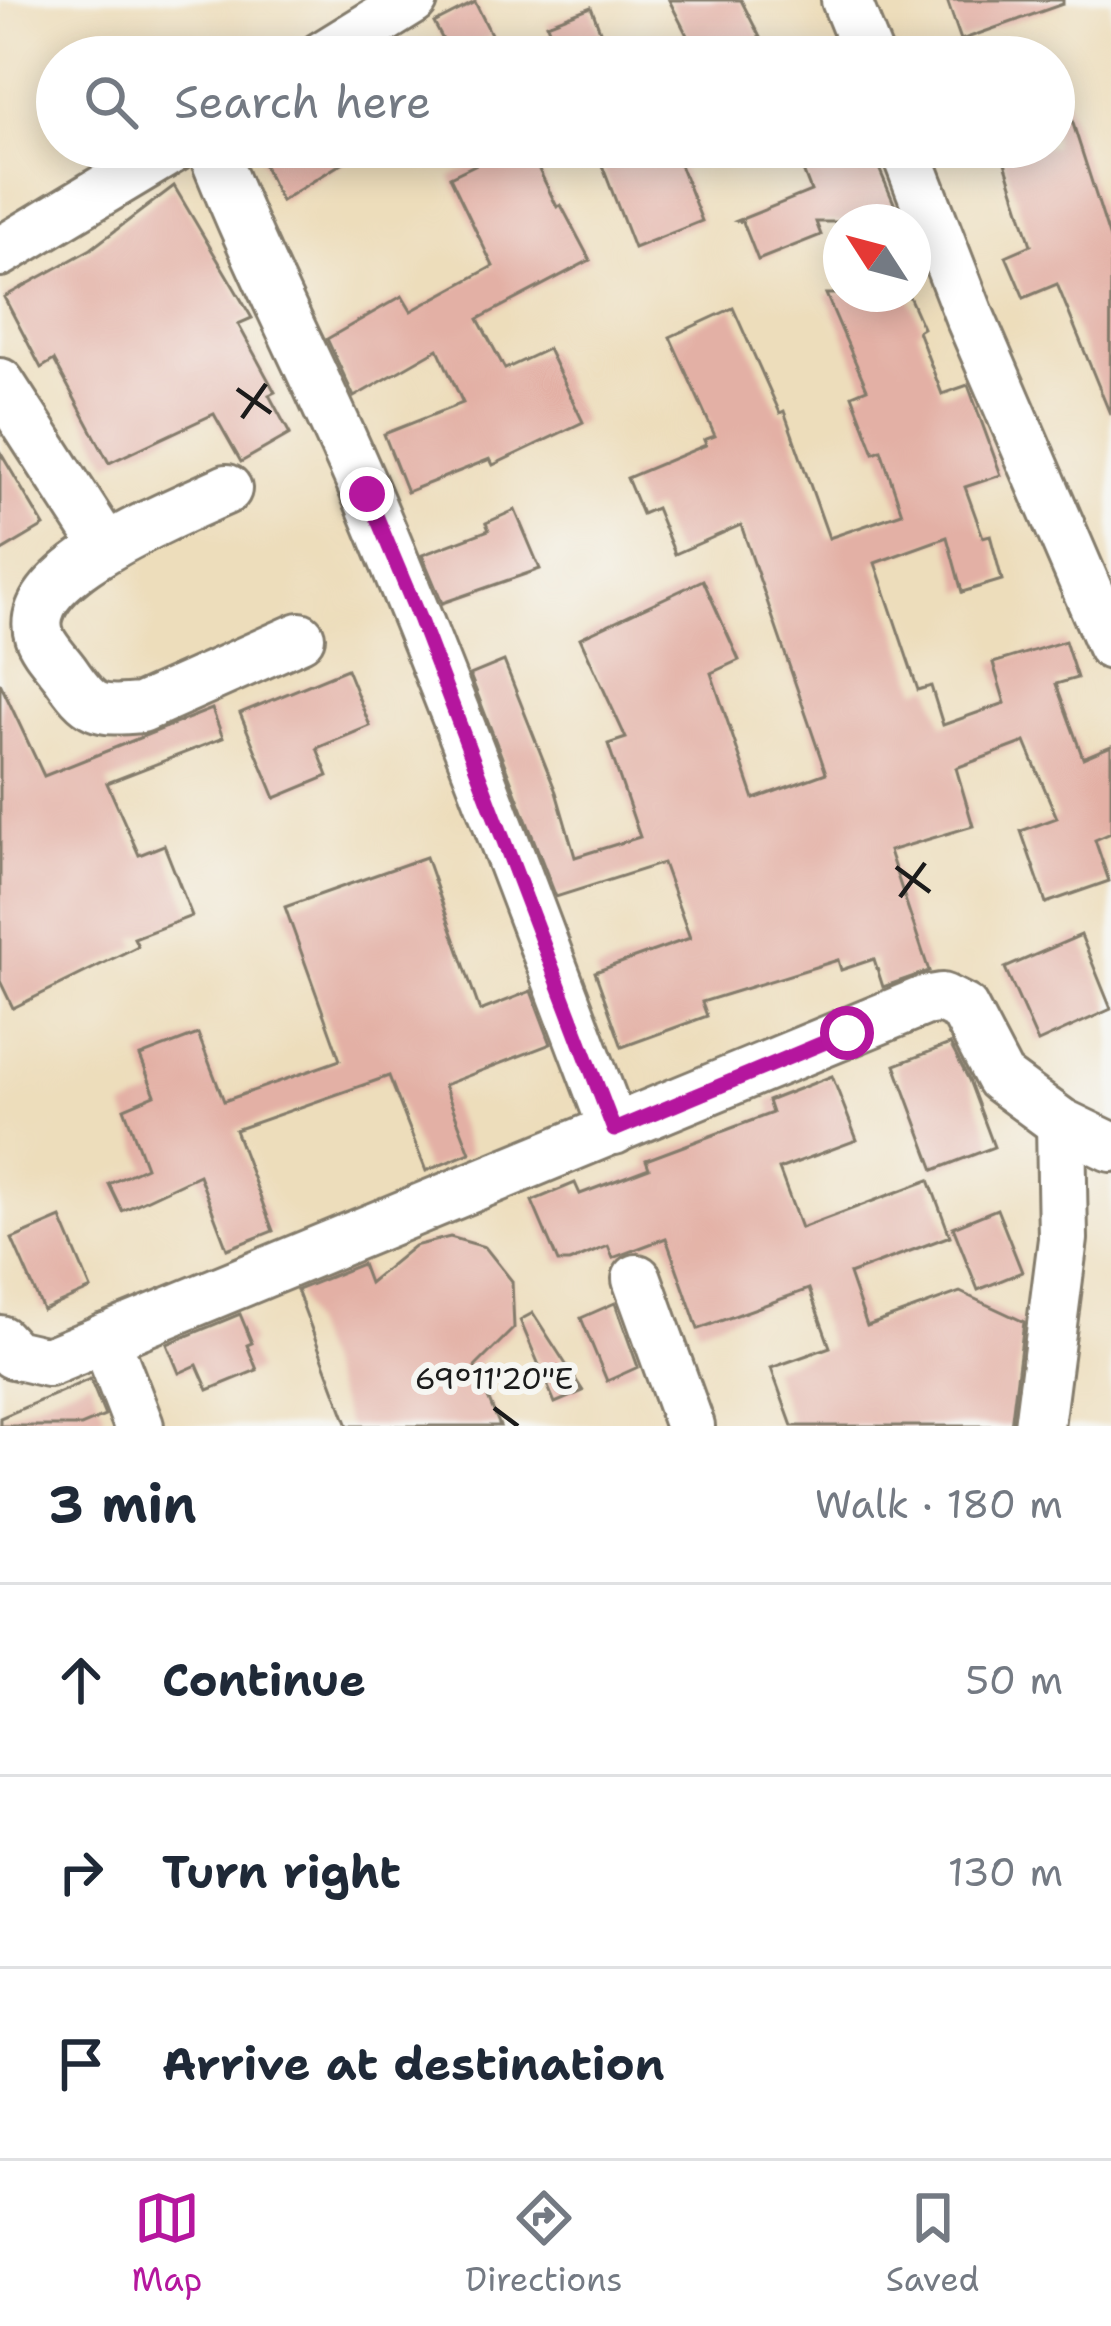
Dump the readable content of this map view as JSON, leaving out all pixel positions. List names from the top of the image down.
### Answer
{
  "north": "top left",
  "page": {
    "search": "Search here",
    "heading": ["3 min", "Walk · 180 m"],
    "list": [
      ["Continue", "50 m"],
      ["Turn right", "130 m"],
      "Arrive at destination"
    ],
    "nav": ["Map", "Directions", "Saved"]
  },
  "coordinates": ["69°11'20\"E"]
}
